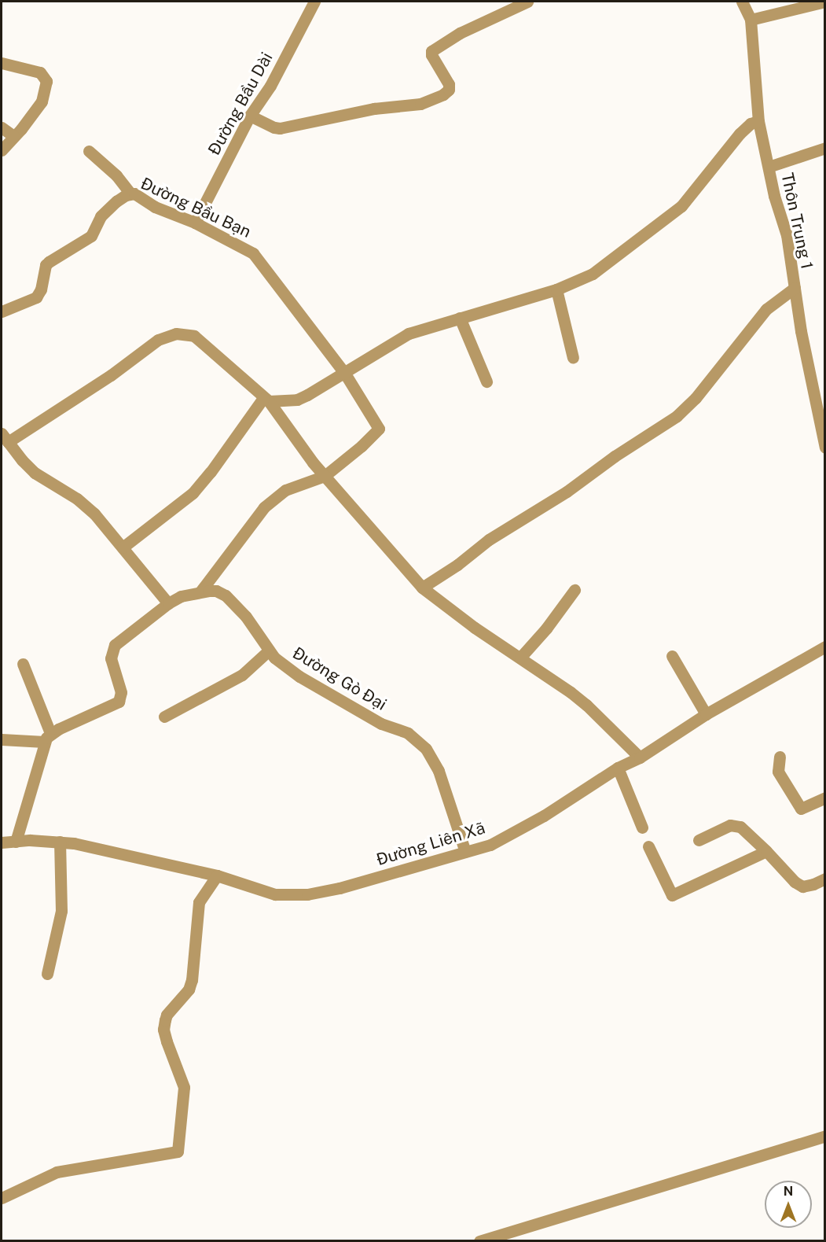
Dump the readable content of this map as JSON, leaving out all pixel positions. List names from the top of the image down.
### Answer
{
  "streets": {
    "street": [
      "Đường Bầu Dài",
      "Đường Bầu Bạn",
      "Thôn Trung 1",
      "Đường Gò Đại",
      "Đường Liên Xã"
    ]
  },
  "crossings": [
    ["Đường Bầu Dài", "Đường Bầu Bạn"],
    ["Đường Gò Đại", "Đường Liên Xã"]
  ],
  "north": "top"
}
